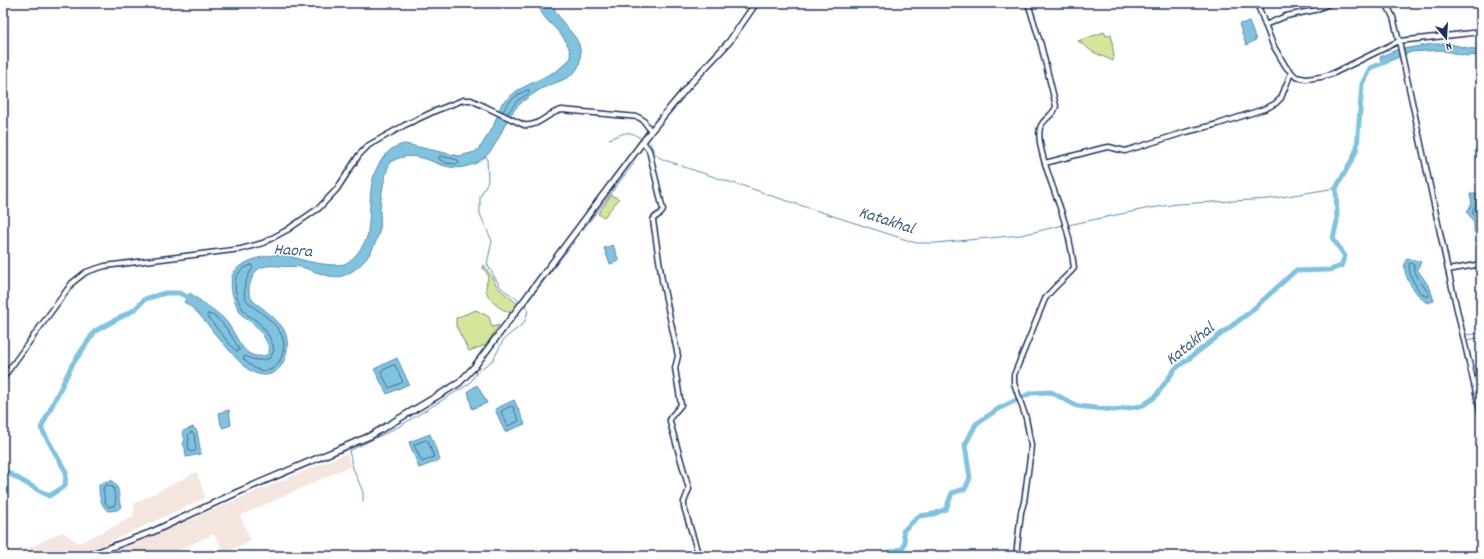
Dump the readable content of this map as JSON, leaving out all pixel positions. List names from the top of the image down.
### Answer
{
  "water": ["Katakhal", "Haora"],
  "north": "bottom"
}
